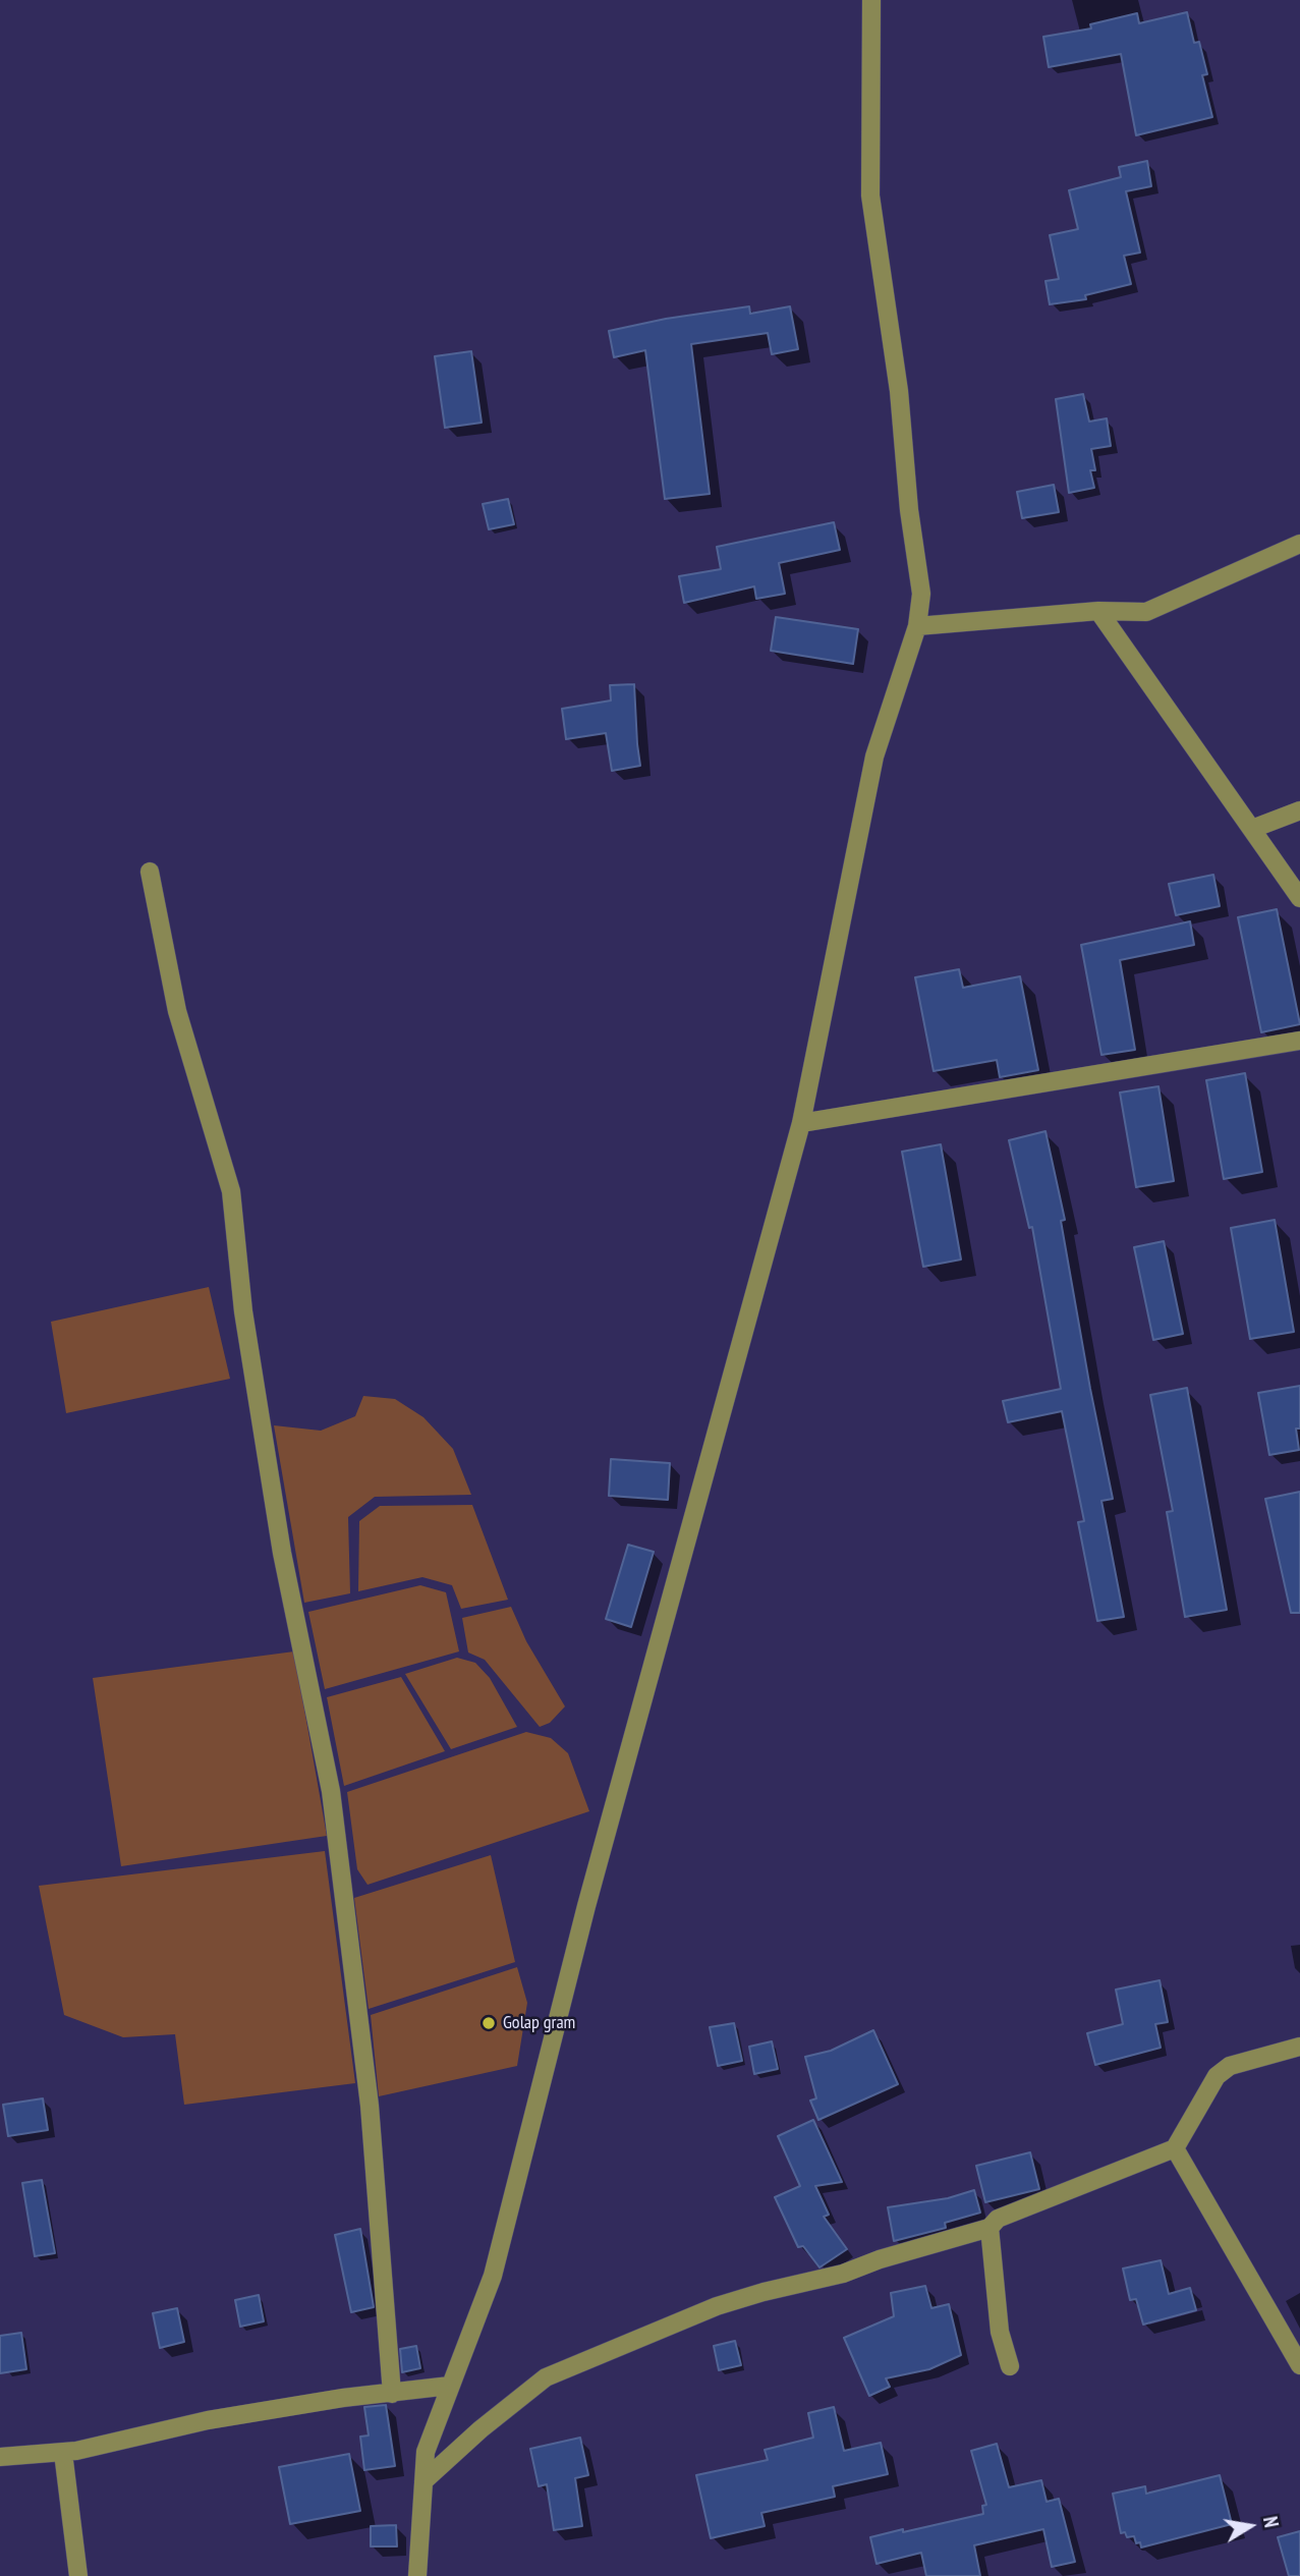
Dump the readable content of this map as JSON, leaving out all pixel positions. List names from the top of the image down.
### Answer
{
  "places": ["Golap gram"],
  "north": "right"
}
